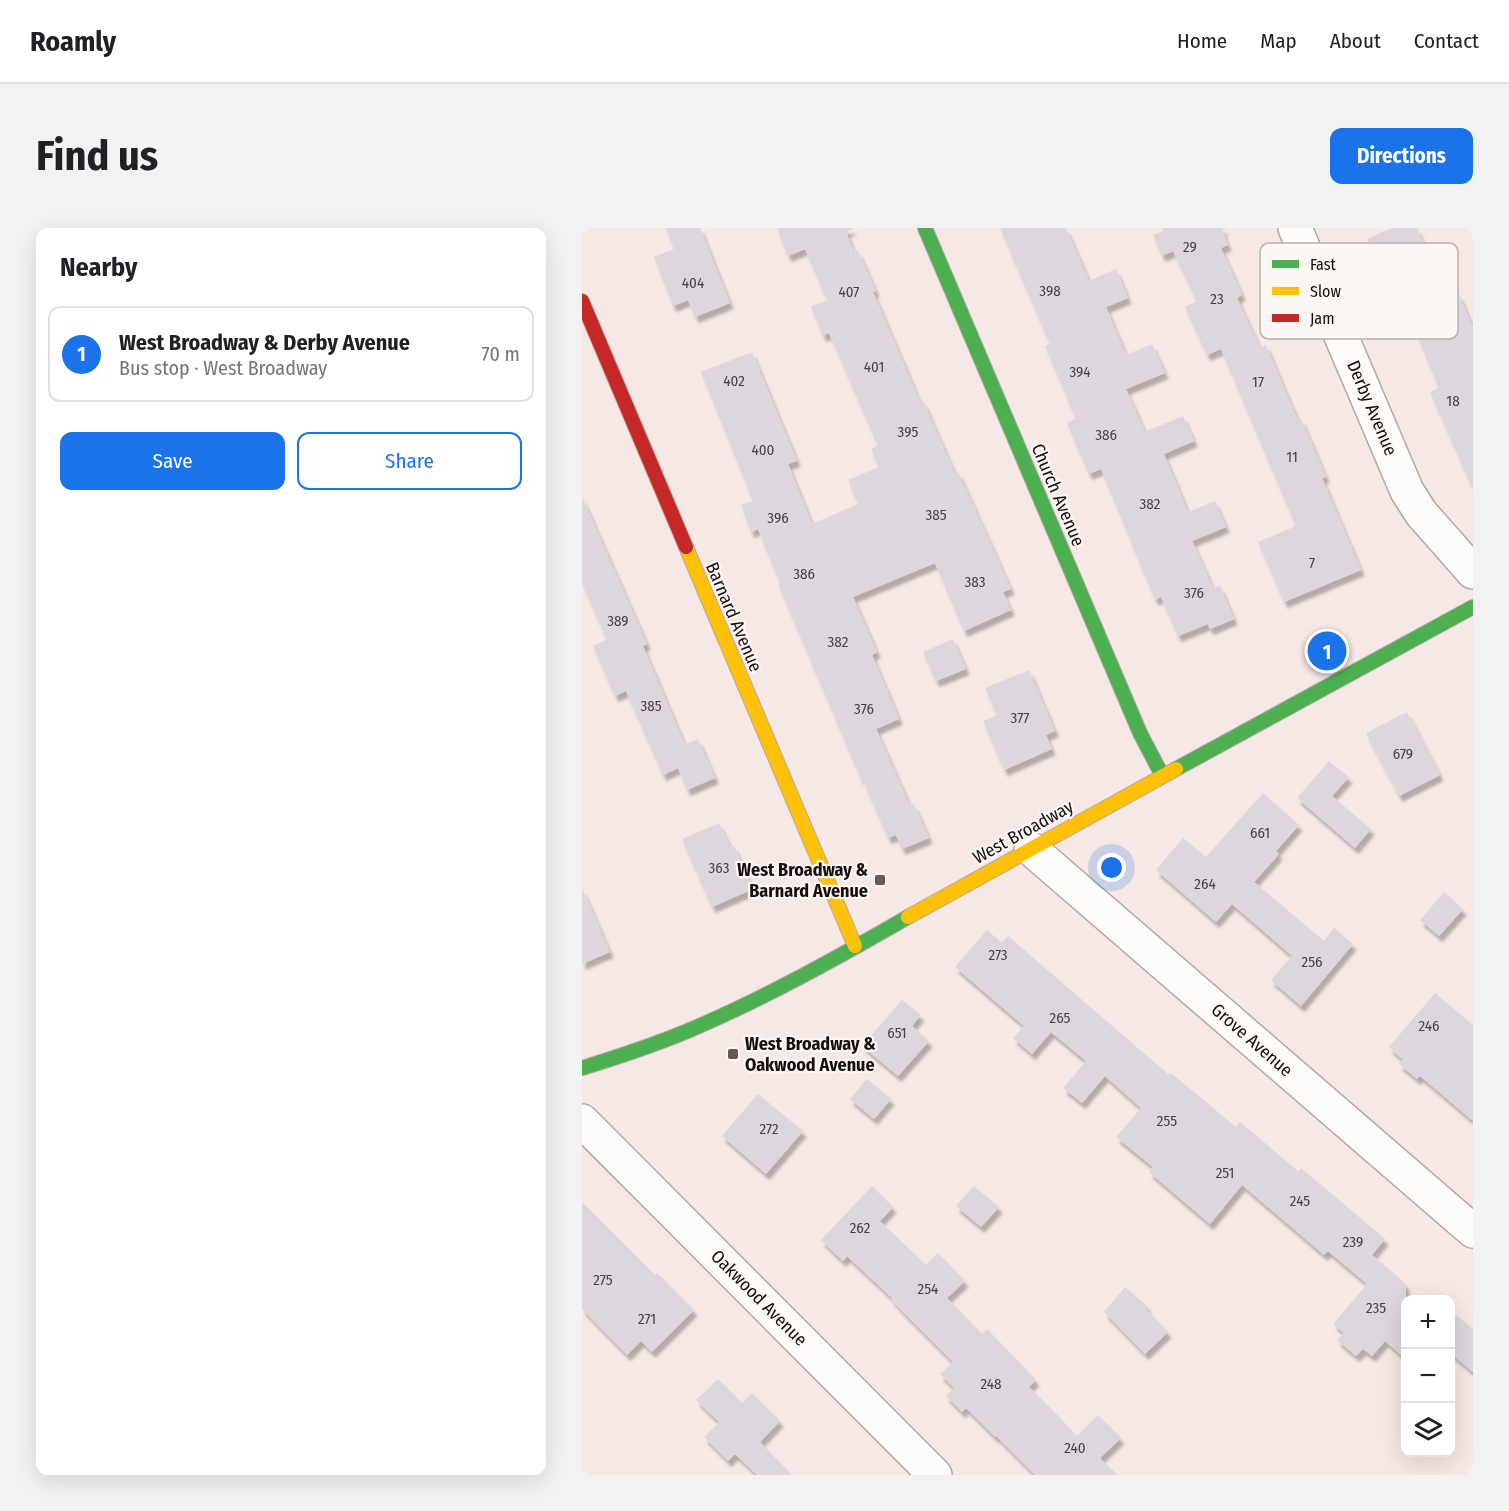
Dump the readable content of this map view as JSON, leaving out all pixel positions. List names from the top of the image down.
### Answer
{
  "streets": {
    "street": [
      "Derby Avenue",
      "Church Avenue",
      "Barnard Avenue",
      "West Broadway",
      "Grove Avenue",
      "Oakwood Avenue"
    ]
  },
  "crossings": [
    ["Church Avenue", "West Broadway"],
    ["Barnard Avenue", "West Broadway"],
    ["West Broadway", "Grove Avenue"]
  ],
  "places": {
    "transit": ["West Broadway & Barnard Avenue", "West Broadway & Oakwood Avenue"]
  },
  "house_numbers": [
    "29",
    "404",
    "398",
    "407",
    "23",
    "401",
    "394",
    "402",
    "17",
    "18",
    "395",
    "386",
    "400",
    "11",
    "382",
    "385",
    "396",
    "7",
    "386",
    "383",
    "376",
    "389",
    "382",
    "385",
    "376",
    "377",
    "679",
    "661",
    "363",
    "264",
    "273",
    "256",
    "265",
    "246",
    "651",
    "255",
    "272",
    "251",
    "245",
    "262",
    "239",
    "275",
    "254",
    "235",
    "271",
    "248",
    "240"
  ],
  "legend": ["Fast", "Slow", "Jam"],
  "page": {
    "header": "Roamly",
    "nav": [
      "Home",
      "Map",
      "About",
      "Contact"
    ],
    "buttons": [
      "Directions",
      ["Save", "Share"]
    ],
    "title": "Find us",
    "heading": "Nearby",
    "list": [
      {
        "mark": "1",
        "name": "West Broadway & Derby Avenue",
        "note": "Bus stop · West Broadway",
        "value": "70 m"
      }
    ],
    "pins": "1",
    "map_buttons": ["+", "−"]
  }
}
